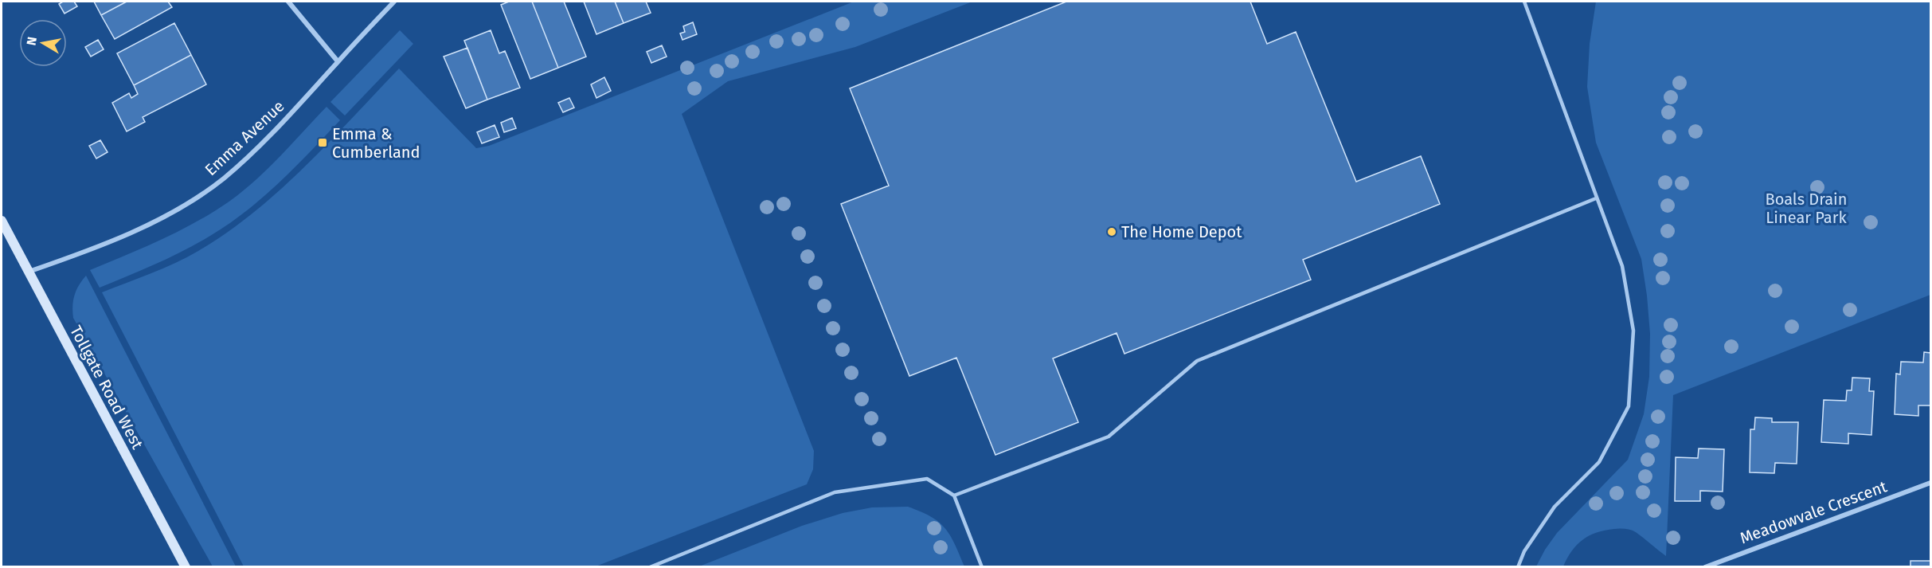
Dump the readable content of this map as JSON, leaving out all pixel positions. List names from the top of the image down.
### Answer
{
  "streets": {
    "street": ["Emma Avenue", "Tollgate Road West", "Meadowvale Crescent"]
  },
  "crossings": [
    ["Emma Avenue", "Tollgate Road West"]
  ],
  "parks": ["Boals Drain Linear Park"],
  "places": {
    "transit": ["Emma & Cumberland"],
    "other": ["The Home Depot"]
  },
  "north": "left"
}
